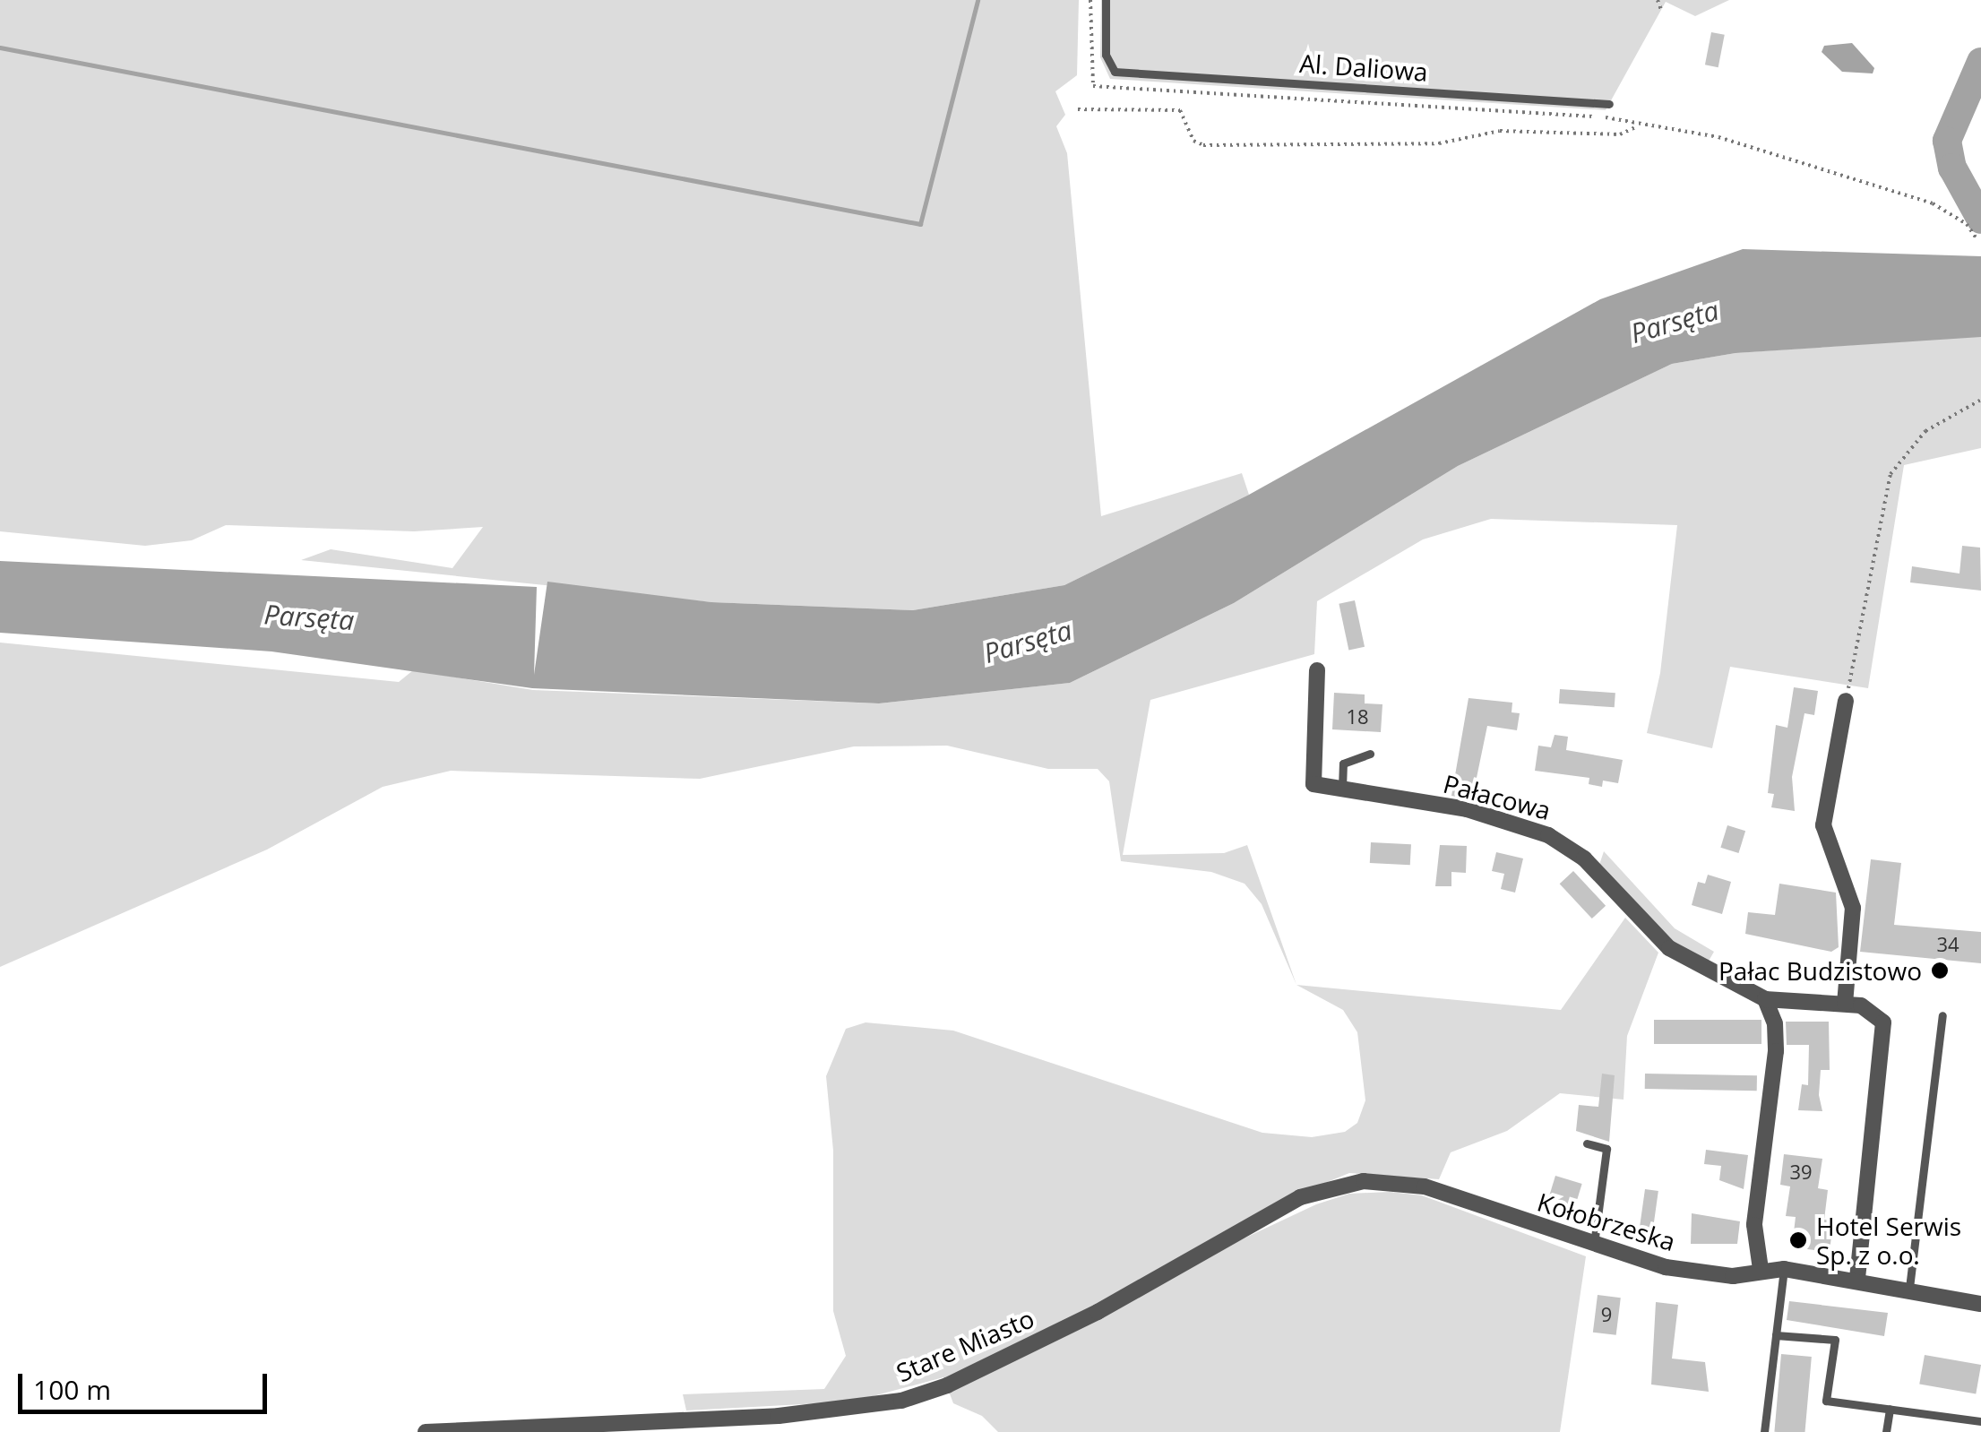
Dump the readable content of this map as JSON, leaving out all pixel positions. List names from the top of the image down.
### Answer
{
  "streets": {
    "street": ["Pałacowa", "Kołobrzeska", "Stare Miasto"],
    "lane": ["Al. Daliowa"]
  },
  "crossings": [
    ["Pałacowa", "Kołobrzeska"],
    ["Kołobrzeska", "Stare Miasto"]
  ],
  "water": ["Parsęta"],
  "places": ["Pałac Budzistowo", "Hotel Serwis Sp. z o.o."],
  "house_numbers": [
    "18",
    "34",
    "39",
    "9"
  ],
  "scale_bar": "100 m"
}
